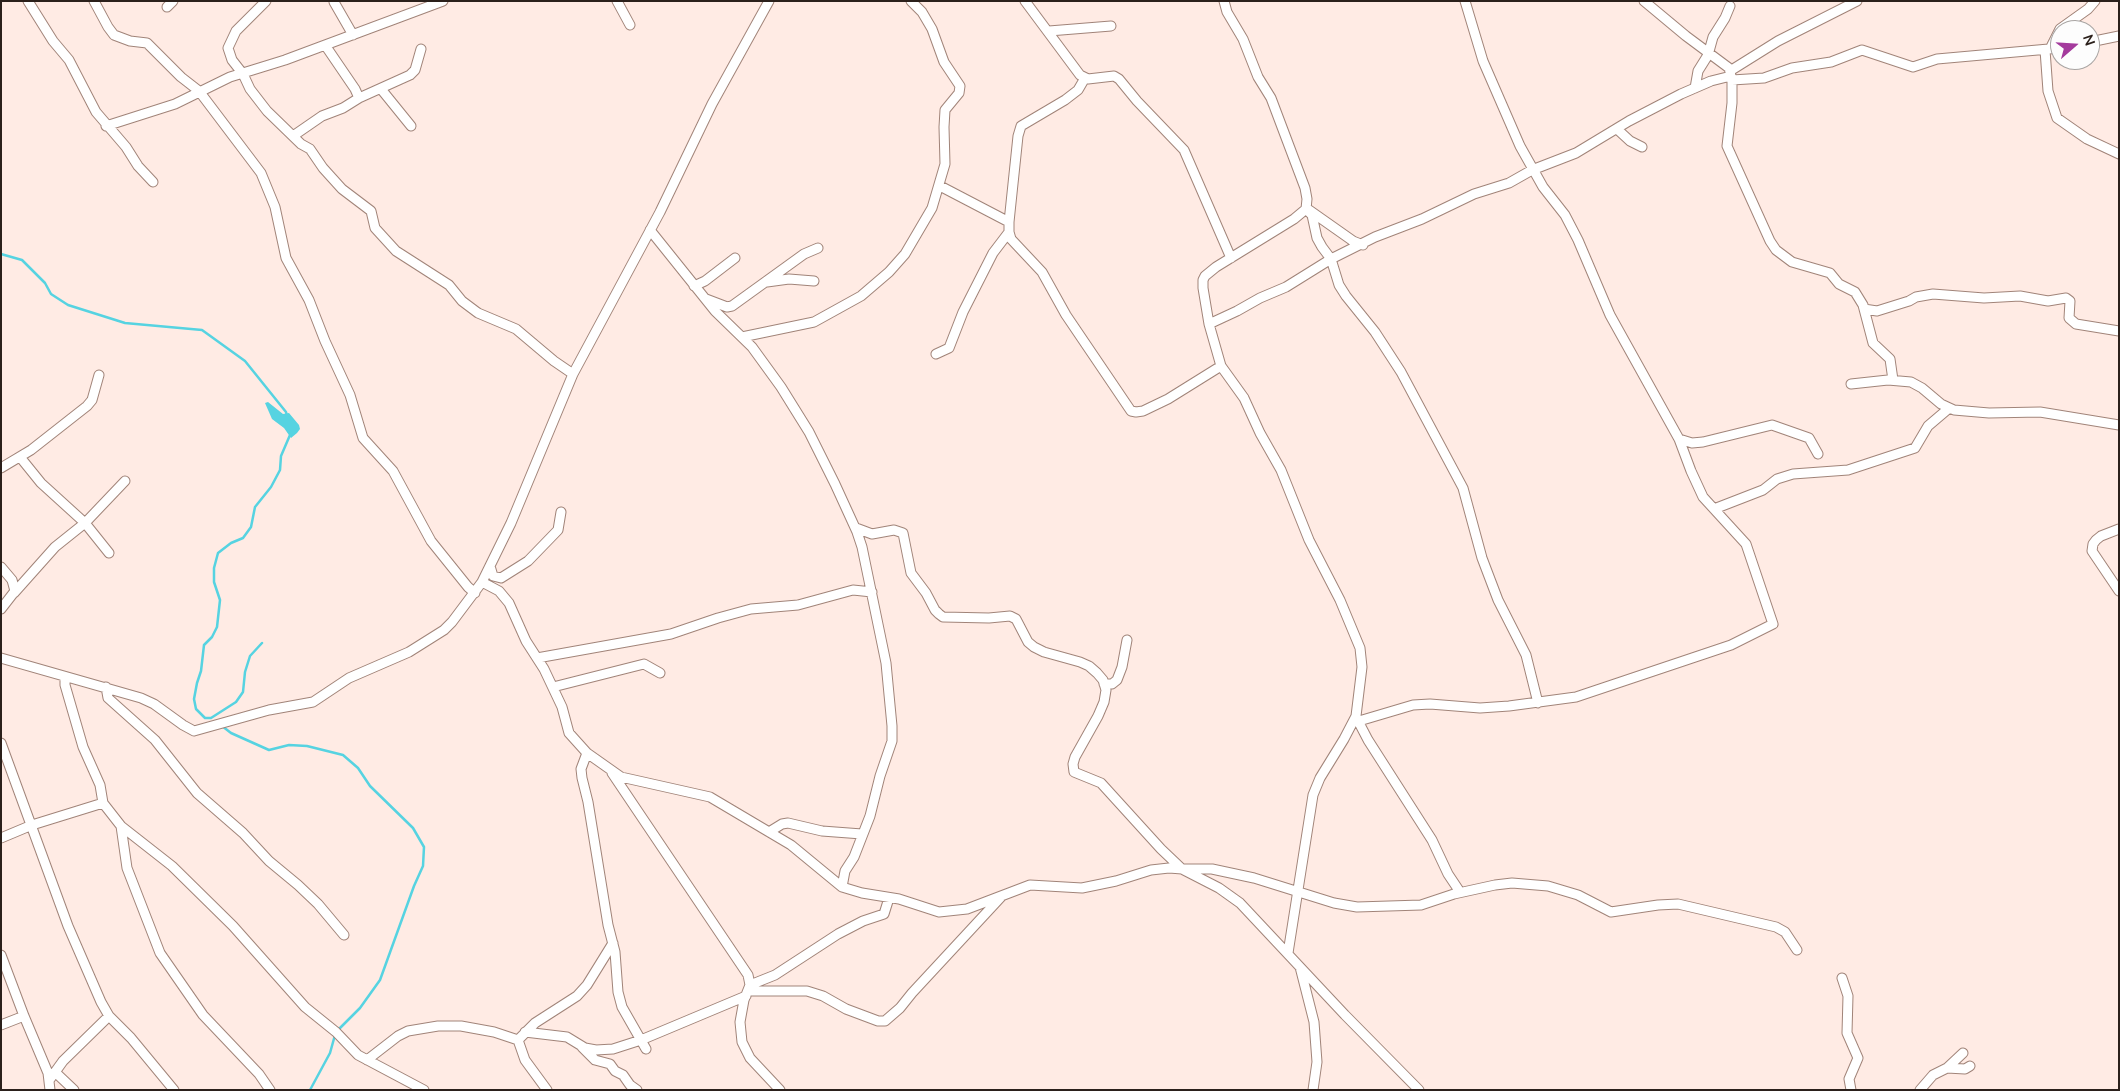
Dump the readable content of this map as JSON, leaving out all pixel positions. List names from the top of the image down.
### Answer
{
  "north": "right"
}
